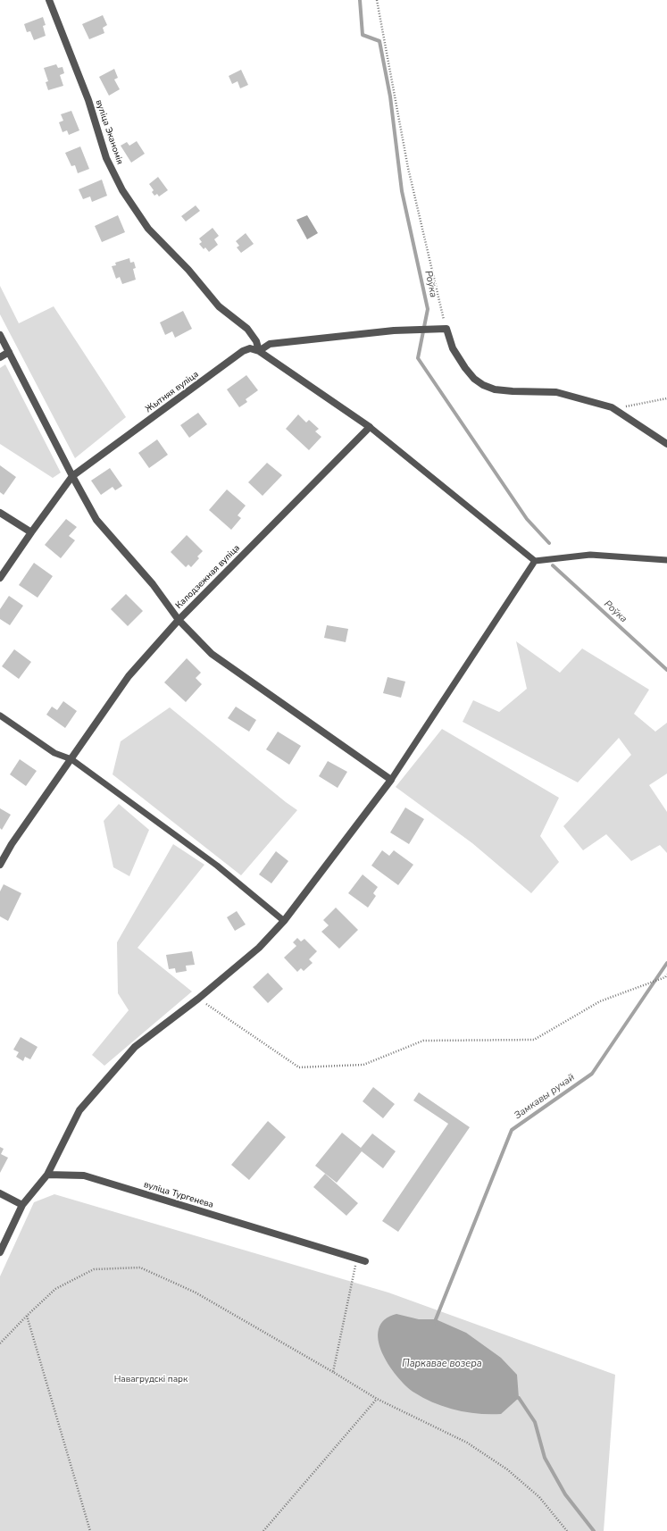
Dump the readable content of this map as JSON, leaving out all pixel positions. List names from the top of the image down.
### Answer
{
  "streets": {
    "street": [
      "вуліца Эканомія",
      "Жытняя вуліца",
      "Калодзежная вуліца",
      "вуліца Тургенева"
    ]
  },
  "crossings": [
    ["вуліца Эканомія", "Жытняя вуліца"]
  ],
  "water": ["Роўка", "Замкавы ручай", "Паркавае возера"],
  "parks": ["Навагрудскі парк"]
}
